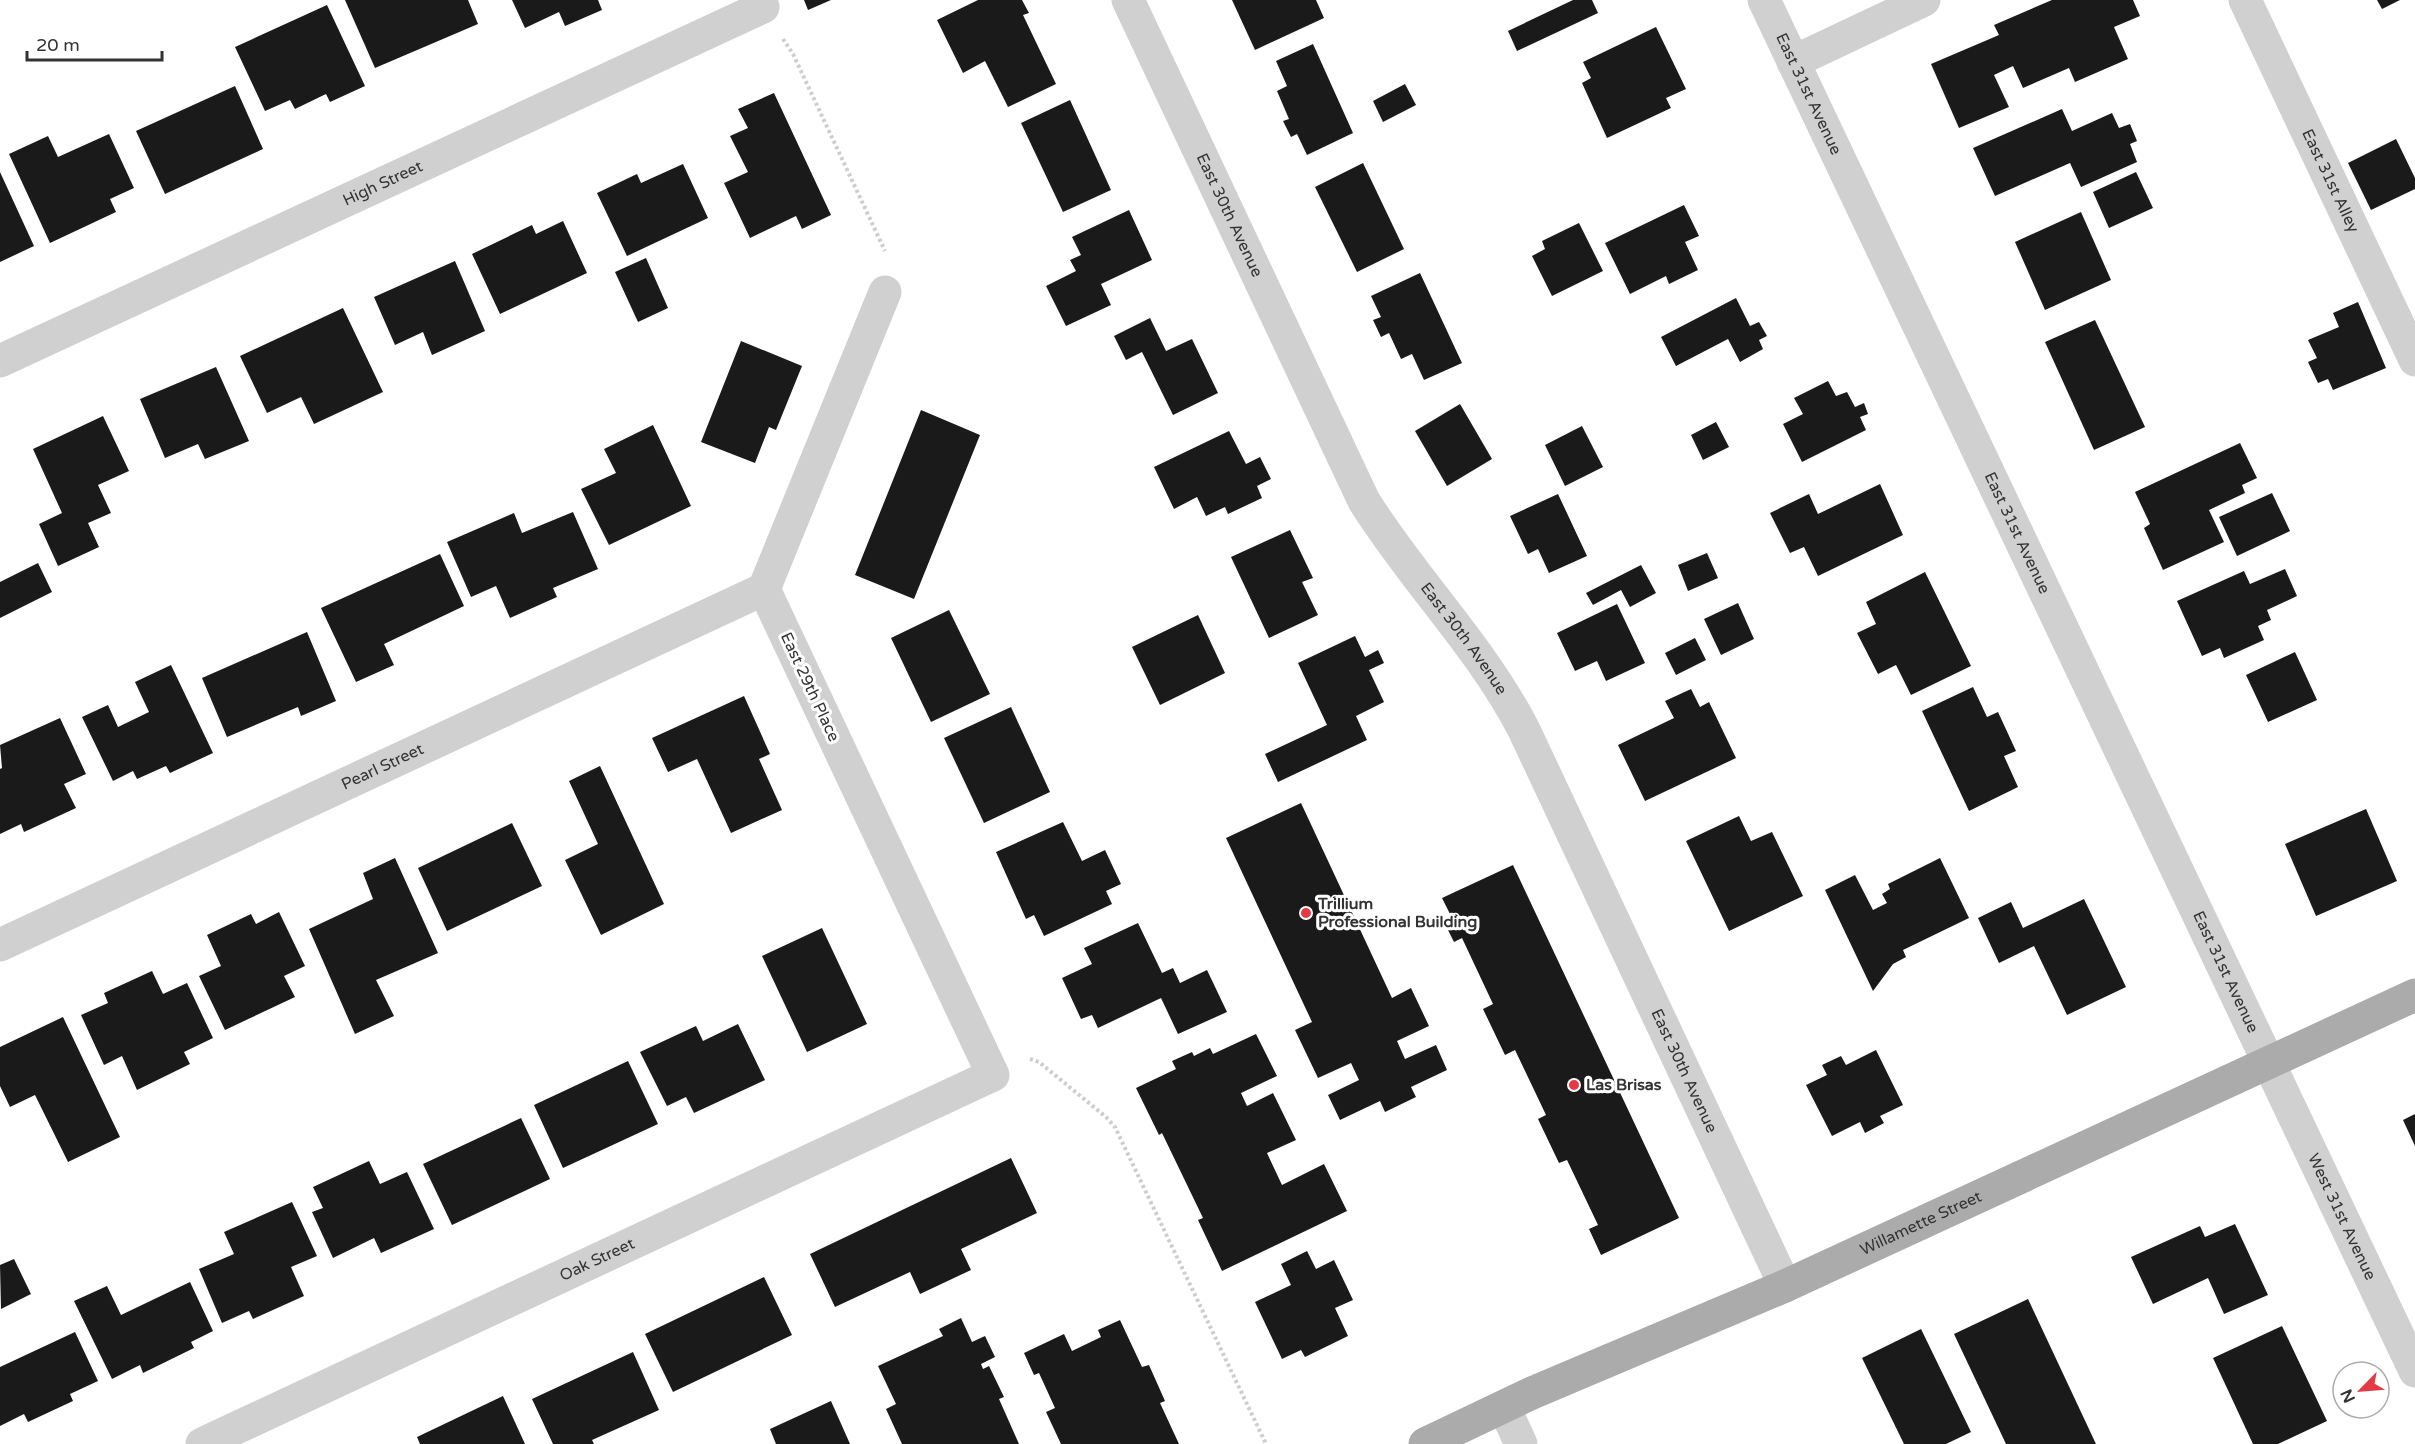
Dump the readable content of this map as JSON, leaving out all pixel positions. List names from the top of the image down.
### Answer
{
  "streets": {
    "main road": ["Willamette Street"],
    "street": [
      "East 31st Avenue",
      "East 31st Alley",
      "High Street",
      "East 30th Avenue",
      "East 29th Place",
      "Pearl Street",
      "West 31st Avenue",
      "Oak Street"
    ]
  },
  "crossings": [
    ["East 31st Avenue", "West 31st Avenue"],
    ["East 31st Avenue", "Willamette Street"],
    ["East 30th Avenue", "Willamette Street"],
    ["East 29th Place", "Pearl Street"],
    ["East 29th Place", "Oak Street"],
    ["West 31st Avenue", "Willamette Street"]
  ],
  "places": ["Trillium Professional Building", "Las Brisas"],
  "scale_bar": "20 m",
  "north": "bottom left"
}
